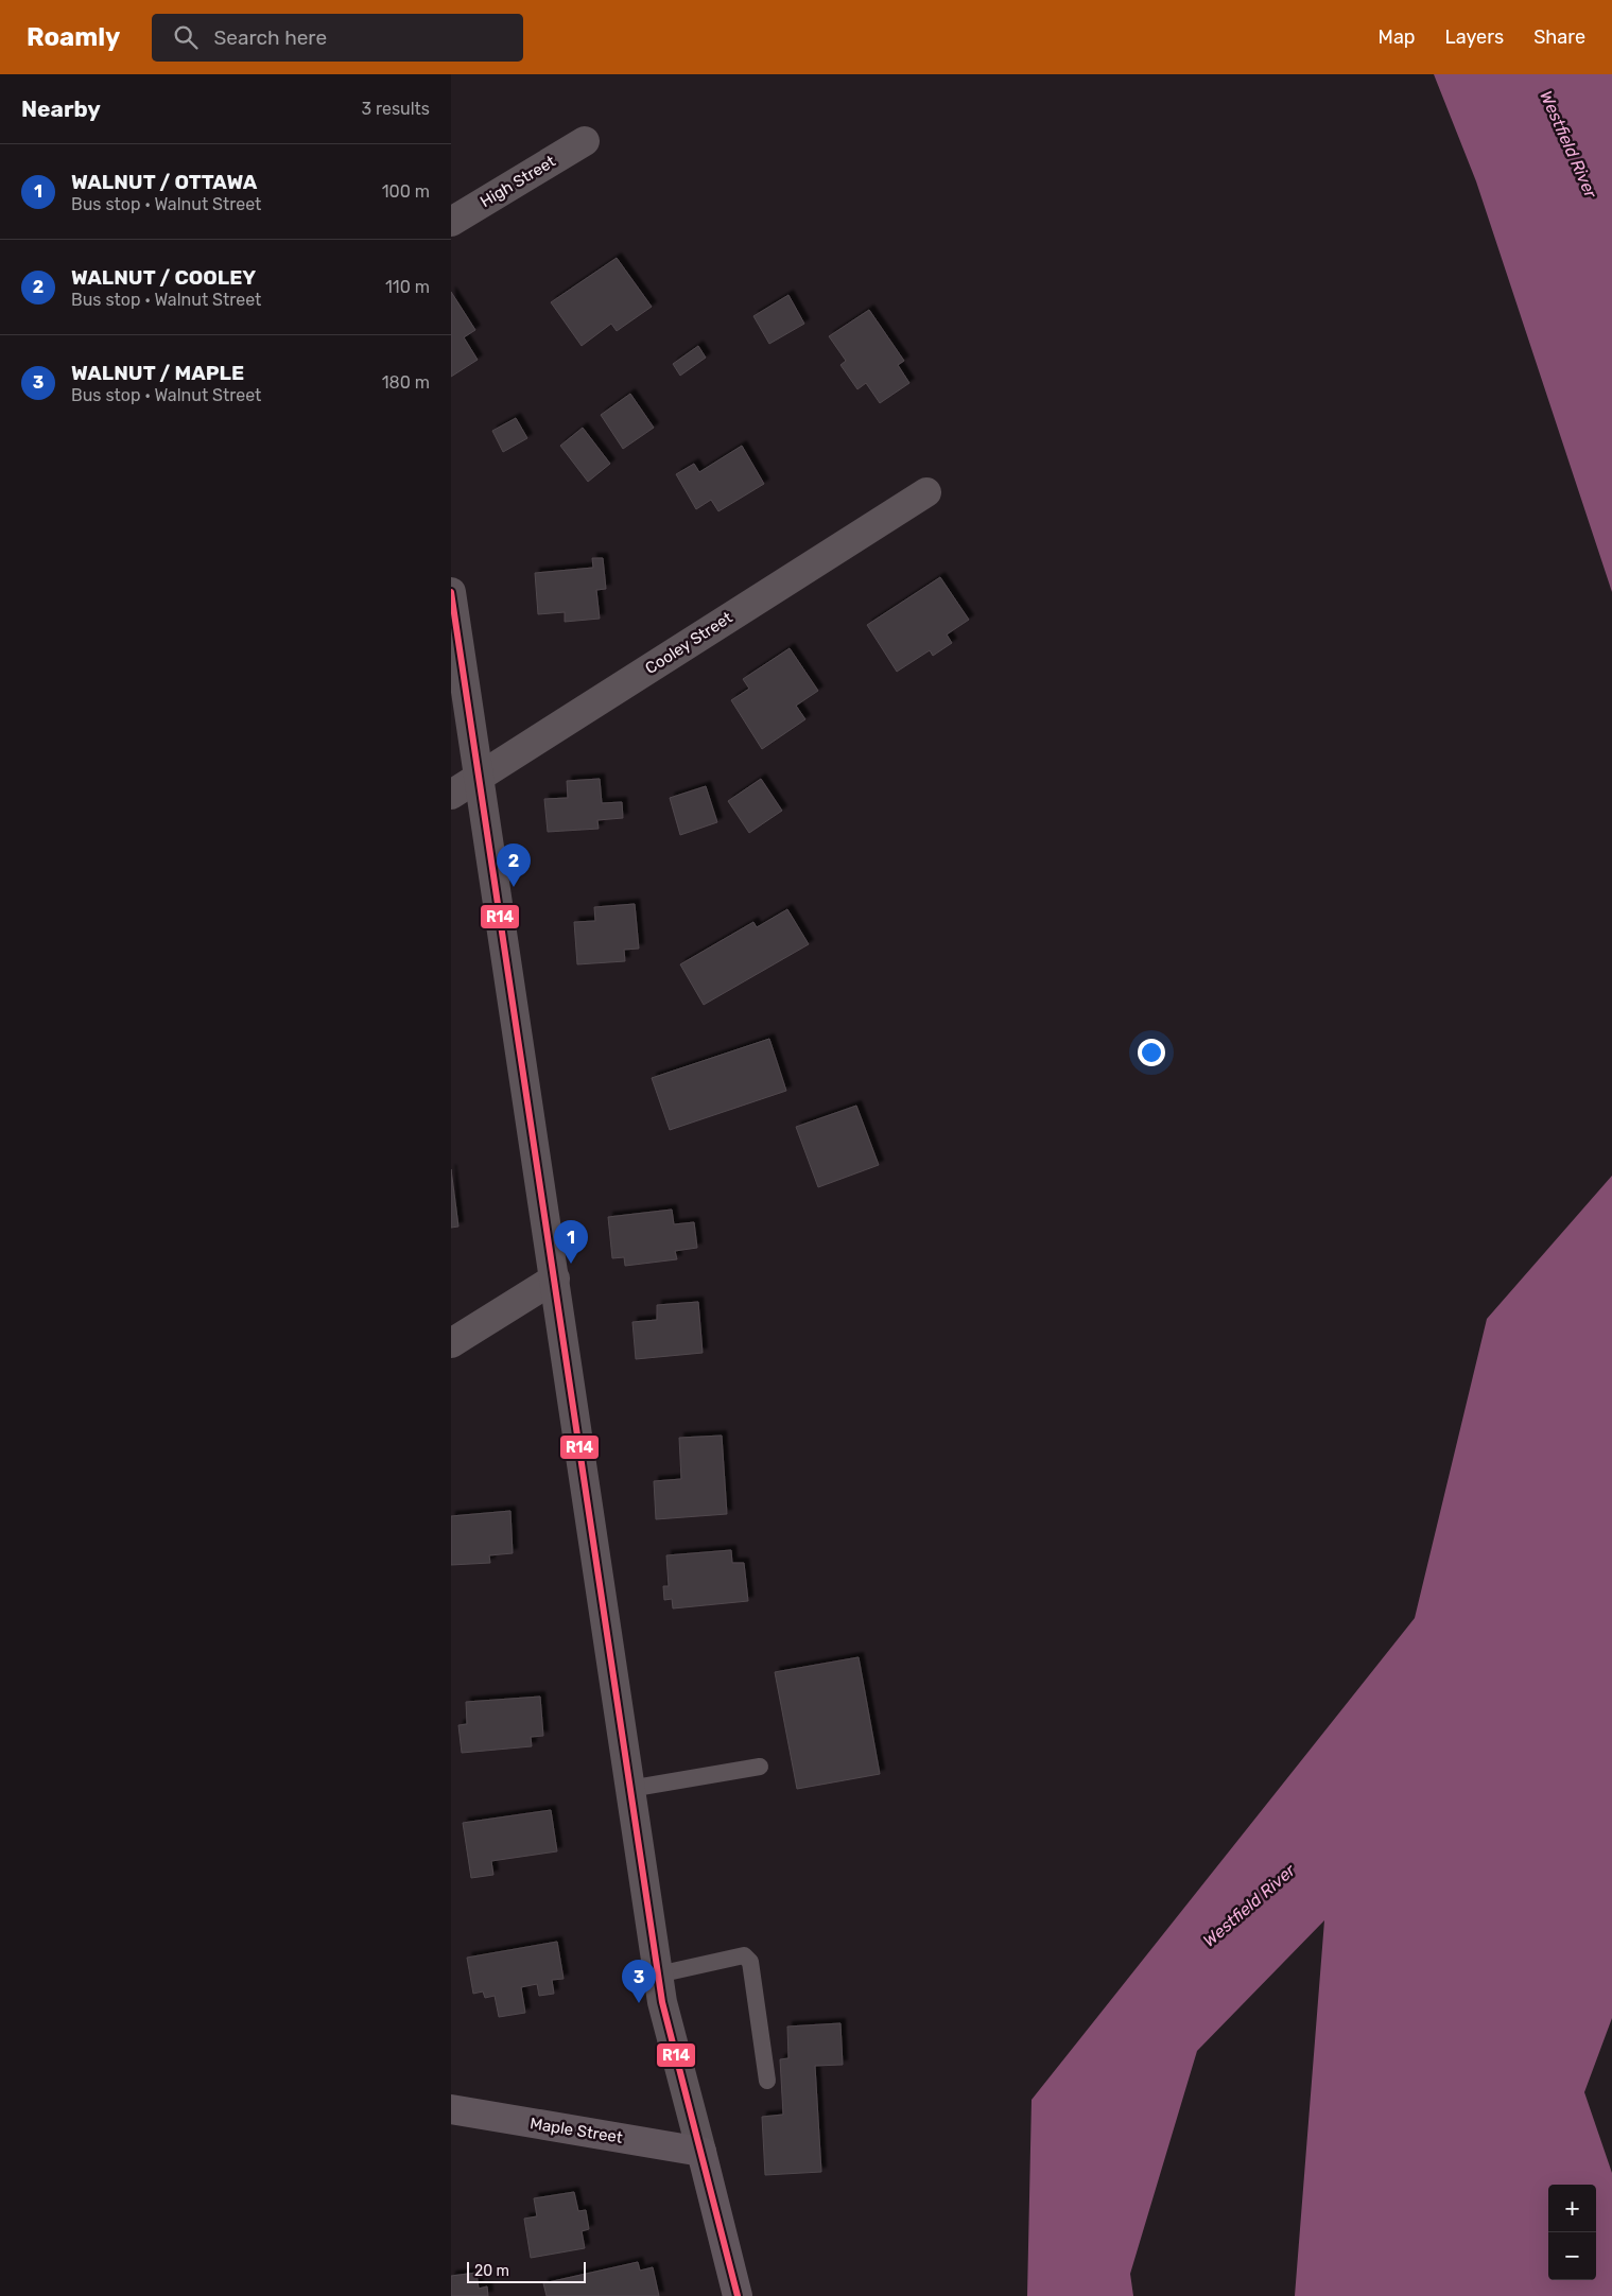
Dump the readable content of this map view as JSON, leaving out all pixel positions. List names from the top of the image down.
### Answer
{
  "streets": {
    "main road": ["Maple Street"],
    "street": ["High Street", "Cooley Street"]
  },
  "water": ["Westfield River"],
  "lines": ["transit line R14"],
  "scale_bar": "20 m",
  "page": {
    "header": "Roamly",
    "search": "Search here",
    "nav": ["Map", "Layers", "Share"],
    "heading": ["Nearby", "3 results"],
    "list": [
      {
        "mark": "1",
        "name": "WALNUT / OTTAWA",
        "note": "Bus stop · Walnut Street",
        "value": "100 m"
      },
      {
        "mark": "2",
        "name": "WALNUT / COOLEY",
        "note": "Bus stop · Walnut Street",
        "value": "110 m"
      },
      {
        "mark": "3",
        "name": "WALNUT / MAPLE",
        "note": "Bus stop · Walnut Street",
        "value": "180 m"
      }
    ],
    "pins": ["2", "1", "3"],
    "map_buttons": ["+", "−"],
    "scale": "20 m"
  }
}
